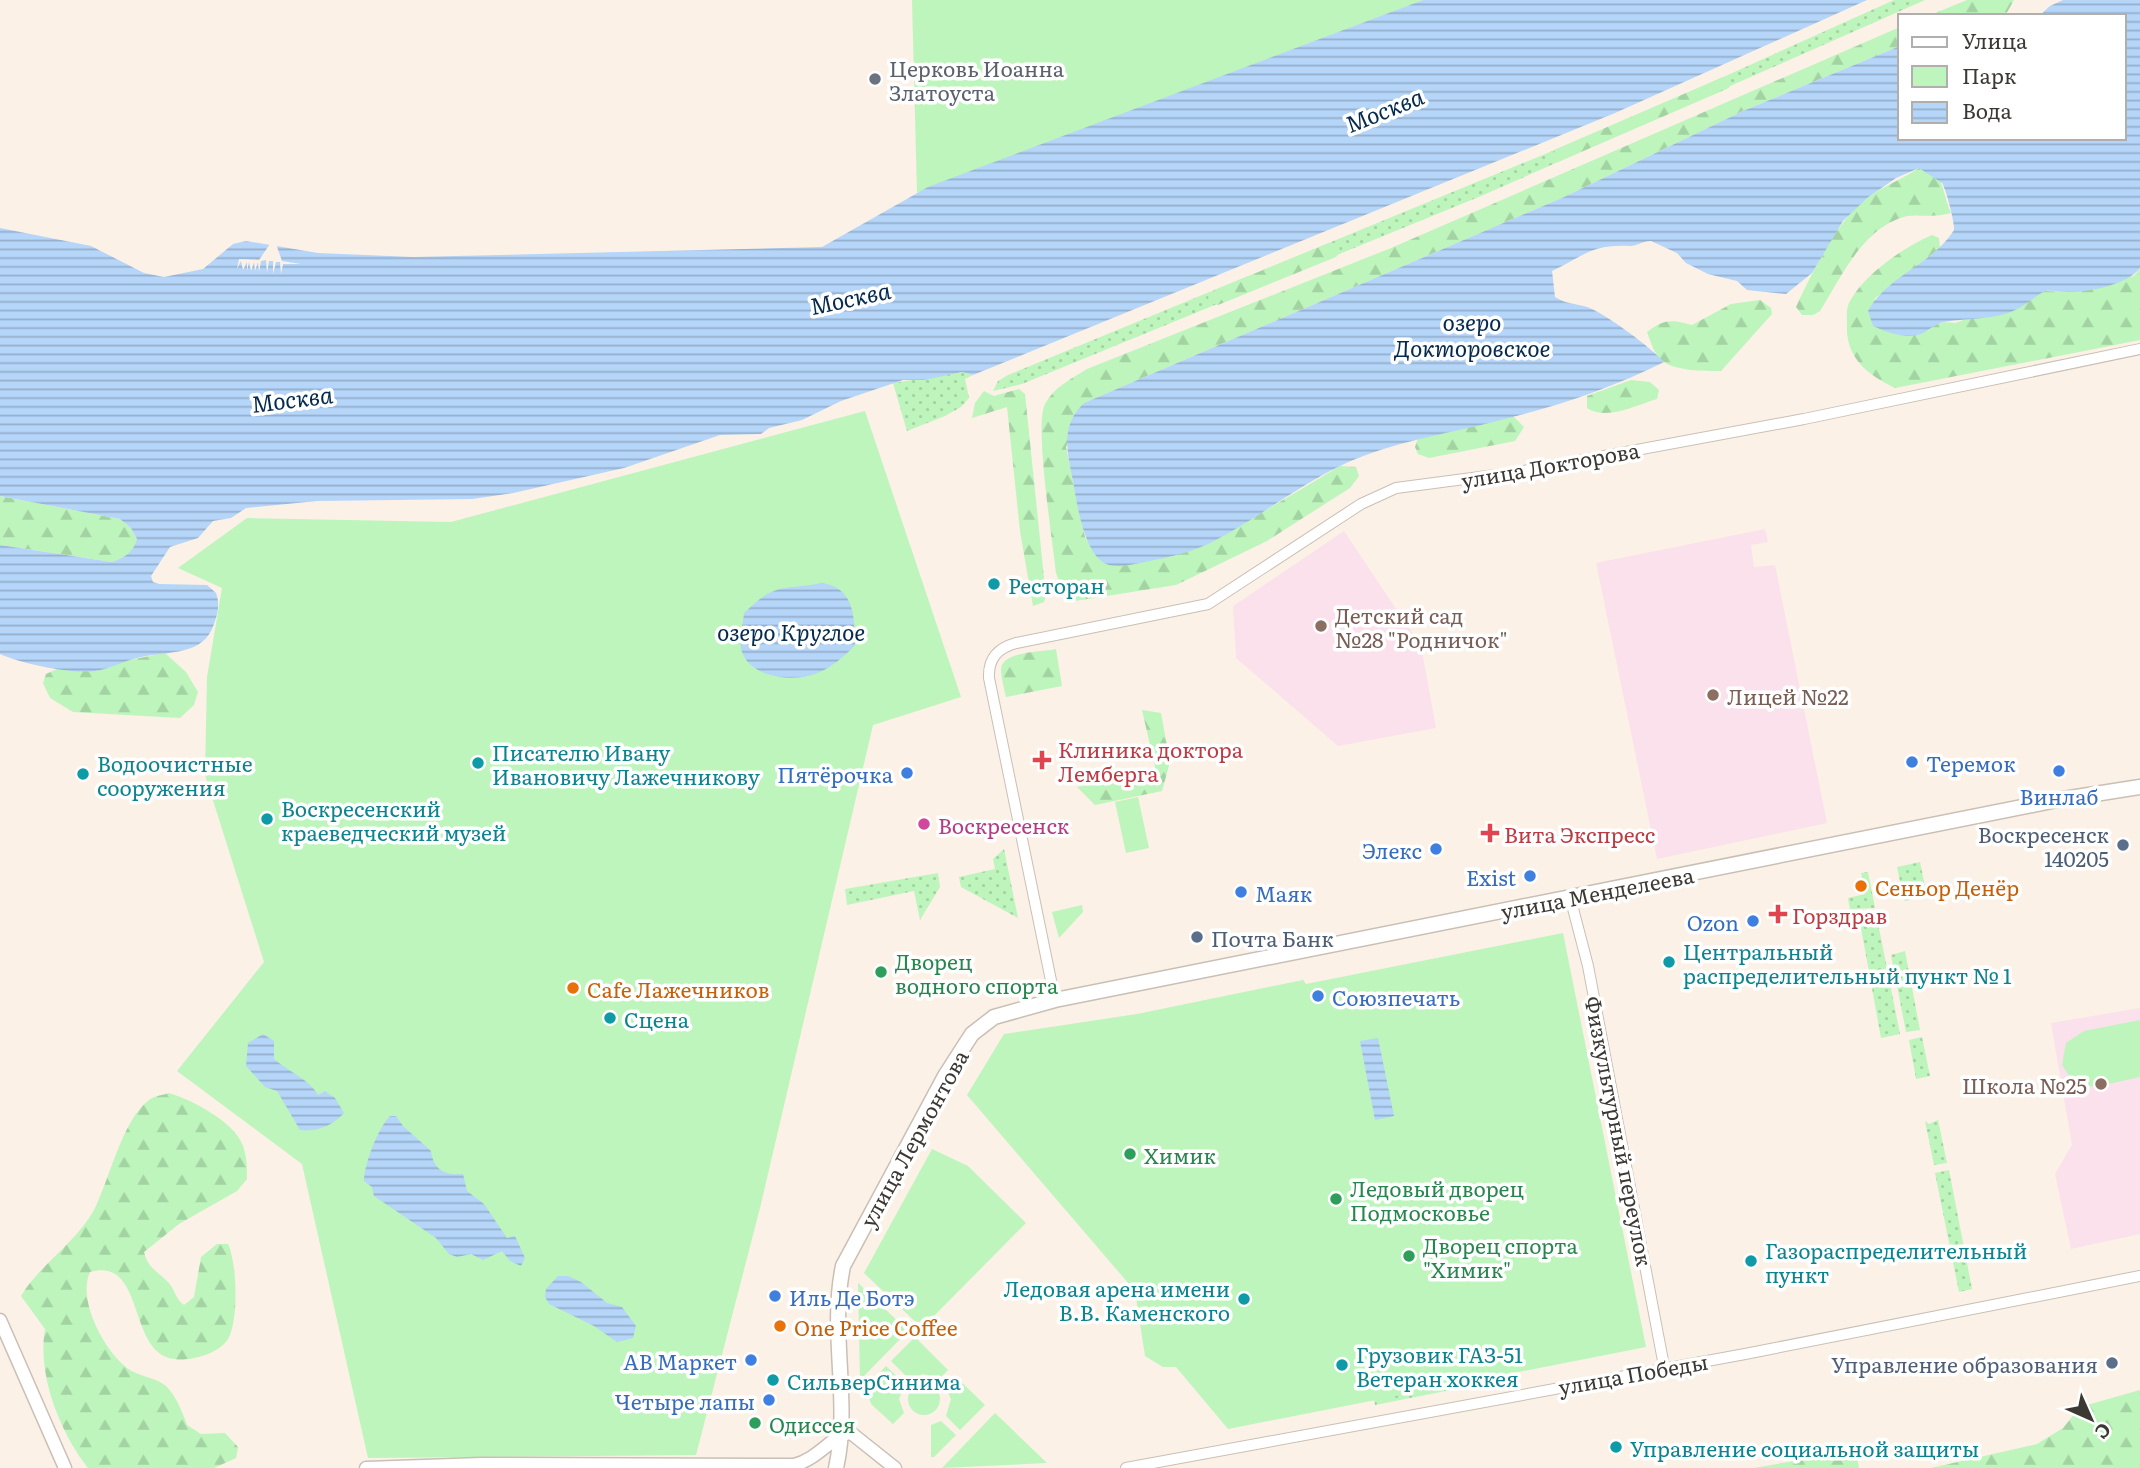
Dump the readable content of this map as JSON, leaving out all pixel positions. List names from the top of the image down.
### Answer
{
  "streets": {
    "main road": ["улица Менделеева", "улица Лермонтова"],
    "street": ["улица Докторова", "Физкультурный переулок", "улица Победы"]
  },
  "crossings": [
    ["улица Докторова", "улица Менделеева"],
    ["улица Докторова", "улица Лермонтова"],
    ["улица Менделеева", "Физкультурный переулок"],
    ["улица Менделеева", "улица Лермонтова"],
    ["Физкультурный переулок", "улица Победы"]
  ],
  "water": ["Москва", "озеро Докторовское", "озеро Круглое"],
  "places": {
    "other": [
      "Церковь Иоанна Златоуста",
      "Ресторан",
      "Детский сад №28 \"Родничок\"",
      "Лицей №22",
      "Теремок",
      "Писателю Ивану Ивановичу Лажечникову",
      "Винлаб",
      "Пятёрочка",
      "Водоочистные сооружения",
      "Воскресенский краеведческий музей",
      "Воскресенск",
      "Воскресенск 140205",
      "Элекс",
      "Exist",
      "Сеньор Денёр",
      "Маяк",
      "Ozon",
      "Почта Банк",
      "Центральный распределительный пункт № 1",
      "Дворец водного спорта",
      "Cafe Лажечников",
      "Союзпечать",
      "Сцена",
      "Школа №25",
      "Химик",
      "Ледовый дворец Подмосковье",
      "Дворец спорта \"Химик\"",
      "Газораспределительный пункт",
      "Иль Де Ботэ",
      "Ледовая арена имени В.В. Каменского",
      "One Price Coffee",
      "АВ Маркет",
      "Управление образования",
      "Грузовик ГАЗ-51 Ветеран хоккея",
      "СильверСинима",
      "Четыре лапы",
      "Одиссея",
      "Управление социальной защиты"
    ],
    "health": ["Клиника доктора Лемберга", "Вита Экспресс", "Горздрав"]
  },
  "legend": ["Улица", "Парк", "Вода"],
  "north": "bottom right"
}
